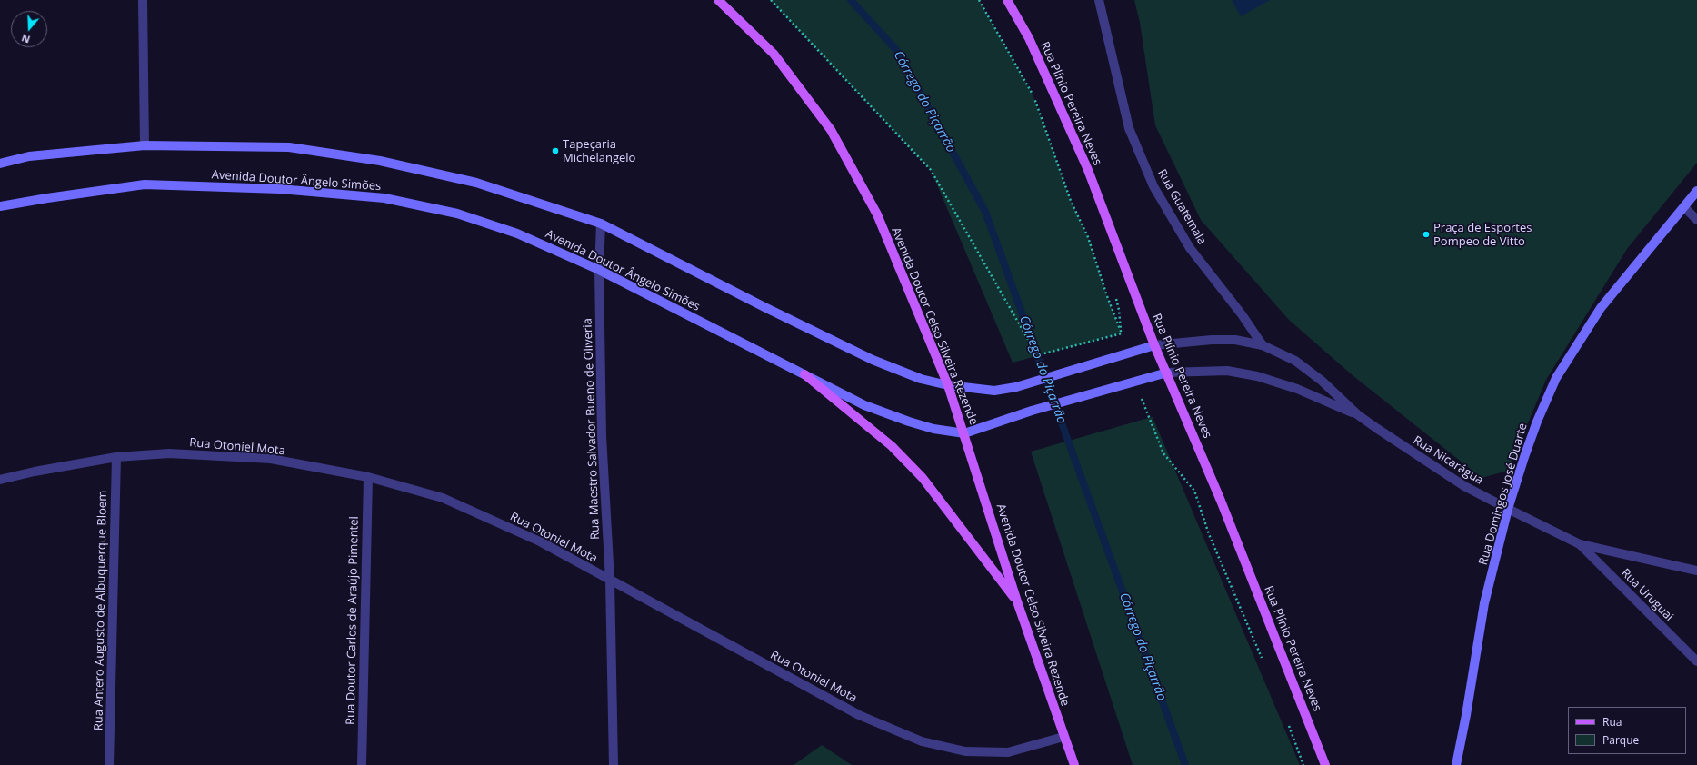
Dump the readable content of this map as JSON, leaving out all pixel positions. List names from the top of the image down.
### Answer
{
  "streets": {
    "main road": [
      "Rua Plínio Pereira Neves",
      "Avenida Doutor Ângelo Simões",
      "Avenida Doutor Celso Silveira Rezende",
      "Rua Domingos José Duarte"
    ],
    "street": [
      "Rua Guatemala",
      "Rua Maestro Salvador Bueno de Oliveria",
      "Rua Otoniel Mota",
      "Rua Nicarágua",
      "Rua Uruguai",
      "Rua Antero Augusto de Albuquerque Bloem",
      "Rua Doutor Carlos de Araújo Pimentel"
    ]
  },
  "crossings": [
    ["Rua Plínio Pereira Neves", "Avenida Doutor Ângelo Simões"],
    ["Rua Plínio Pereira Neves", "Rua Nicarágua"],
    ["Avenida Doutor Ângelo Simões", "Avenida Doutor Celso Silveira Rezende"],
    ["Avenida Doutor Ângelo Simões", "Rua Maestro Salvador Bueno de Oliveria"],
    ["Avenida Doutor Ângelo Simões", "Rua Nicarágua"],
    ["Rua Guatemala", "Rua Nicarágua"],
    ["Avenida Doutor Celso Silveira Rezende", "Rua Otoniel Mota"],
    ["Rua Maestro Salvador Bueno de Oliveria", "Rua Otoniel Mota"],
    ["Rua Otoniel Mota", "Rua Antero Augusto de Albuquerque Bloem"],
    ["Rua Otoniel Mota", "Rua Doutor Carlos de Araújo Pimentel"],
    ["Rua Nicarágua", "Rua Domingos José Duarte"],
    ["Rua Nicarágua", "Rua Uruguai"]
  ],
  "water": ["Córrego do Piçarrão"],
  "places": ["Tapeçaria Michelangelo", "Praça de Esportes Pompeo de Vitto"],
  "legend": ["Rua", "Parque"],
  "north": "bottom"
}
